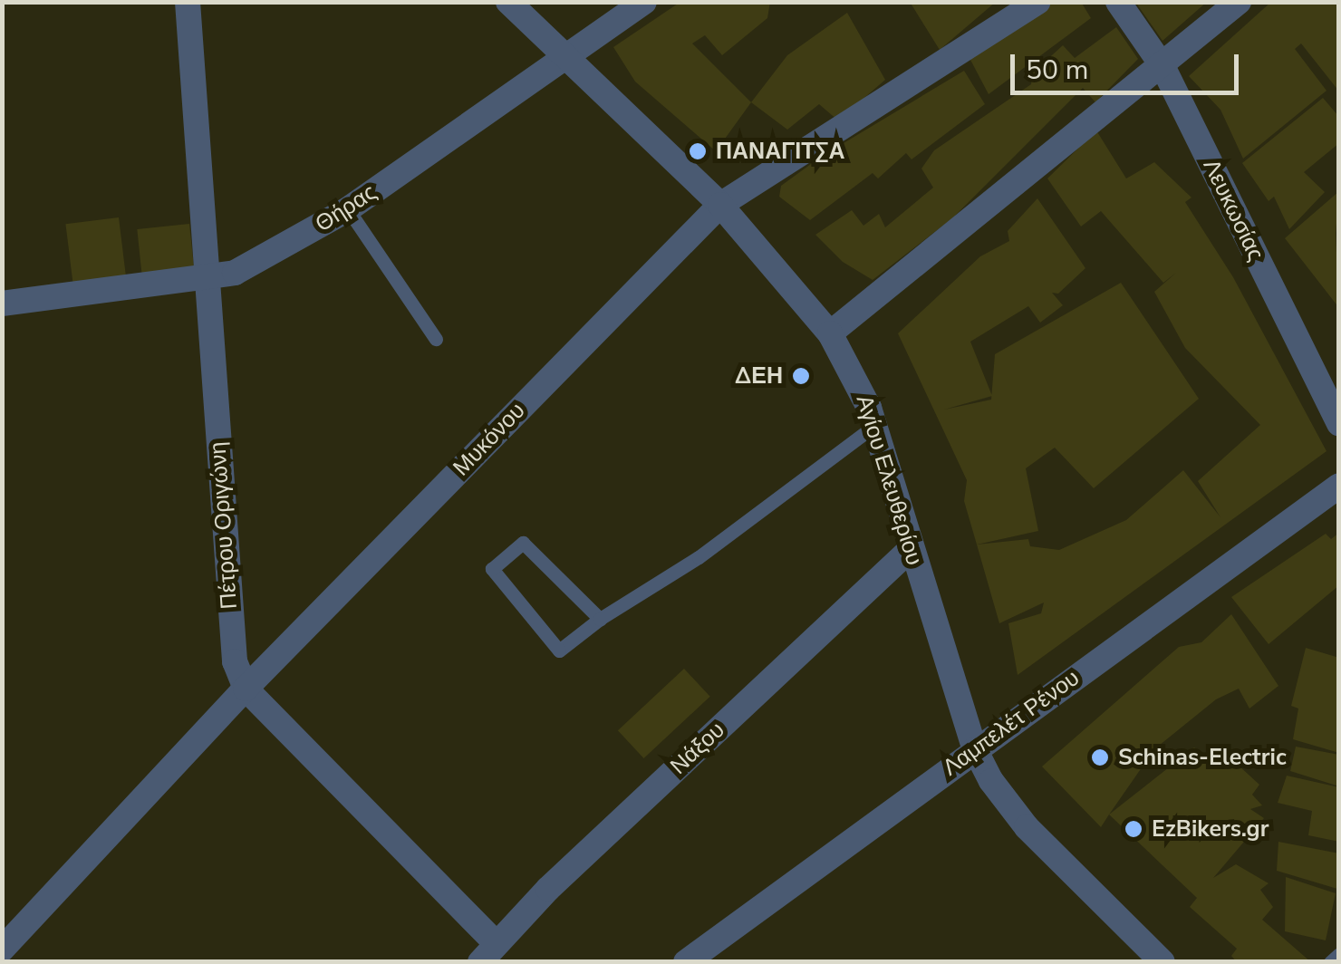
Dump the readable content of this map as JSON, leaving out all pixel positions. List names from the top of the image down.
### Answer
{
  "streets": {
    "street": [
      "Θήρας",
      "Λευκωσίας",
      "Μυκόνου",
      "Αγίου Ελευθερίου",
      "Πέτρου Οριγώνη",
      "Λαμπελέτ Ρένου",
      "Νάξου"
    ]
  },
  "crossings": [
    ["Θήρας", "Αγίου Ελευθερίου"],
    ["Θήρας", "Πέτρου Οριγώνη"],
    ["Μυκόνου", "Αγίου Ελευθερίου"],
    ["Μυκόνου", "Πέτρου Οριγώνη"],
    ["Αγίου Ελευθερίου", "Λαμπελέτ Ρένου"],
    ["Αγίου Ελευθερίου", "Νάξου"]
  ],
  "places": [
    "ΠΑΝΑΓΙΤΣΑ",
    "ΔΕΗ",
    "Schinas-Electric",
    "EzBikers.gr"
  ],
  "scale_bar": "50 m"
}
